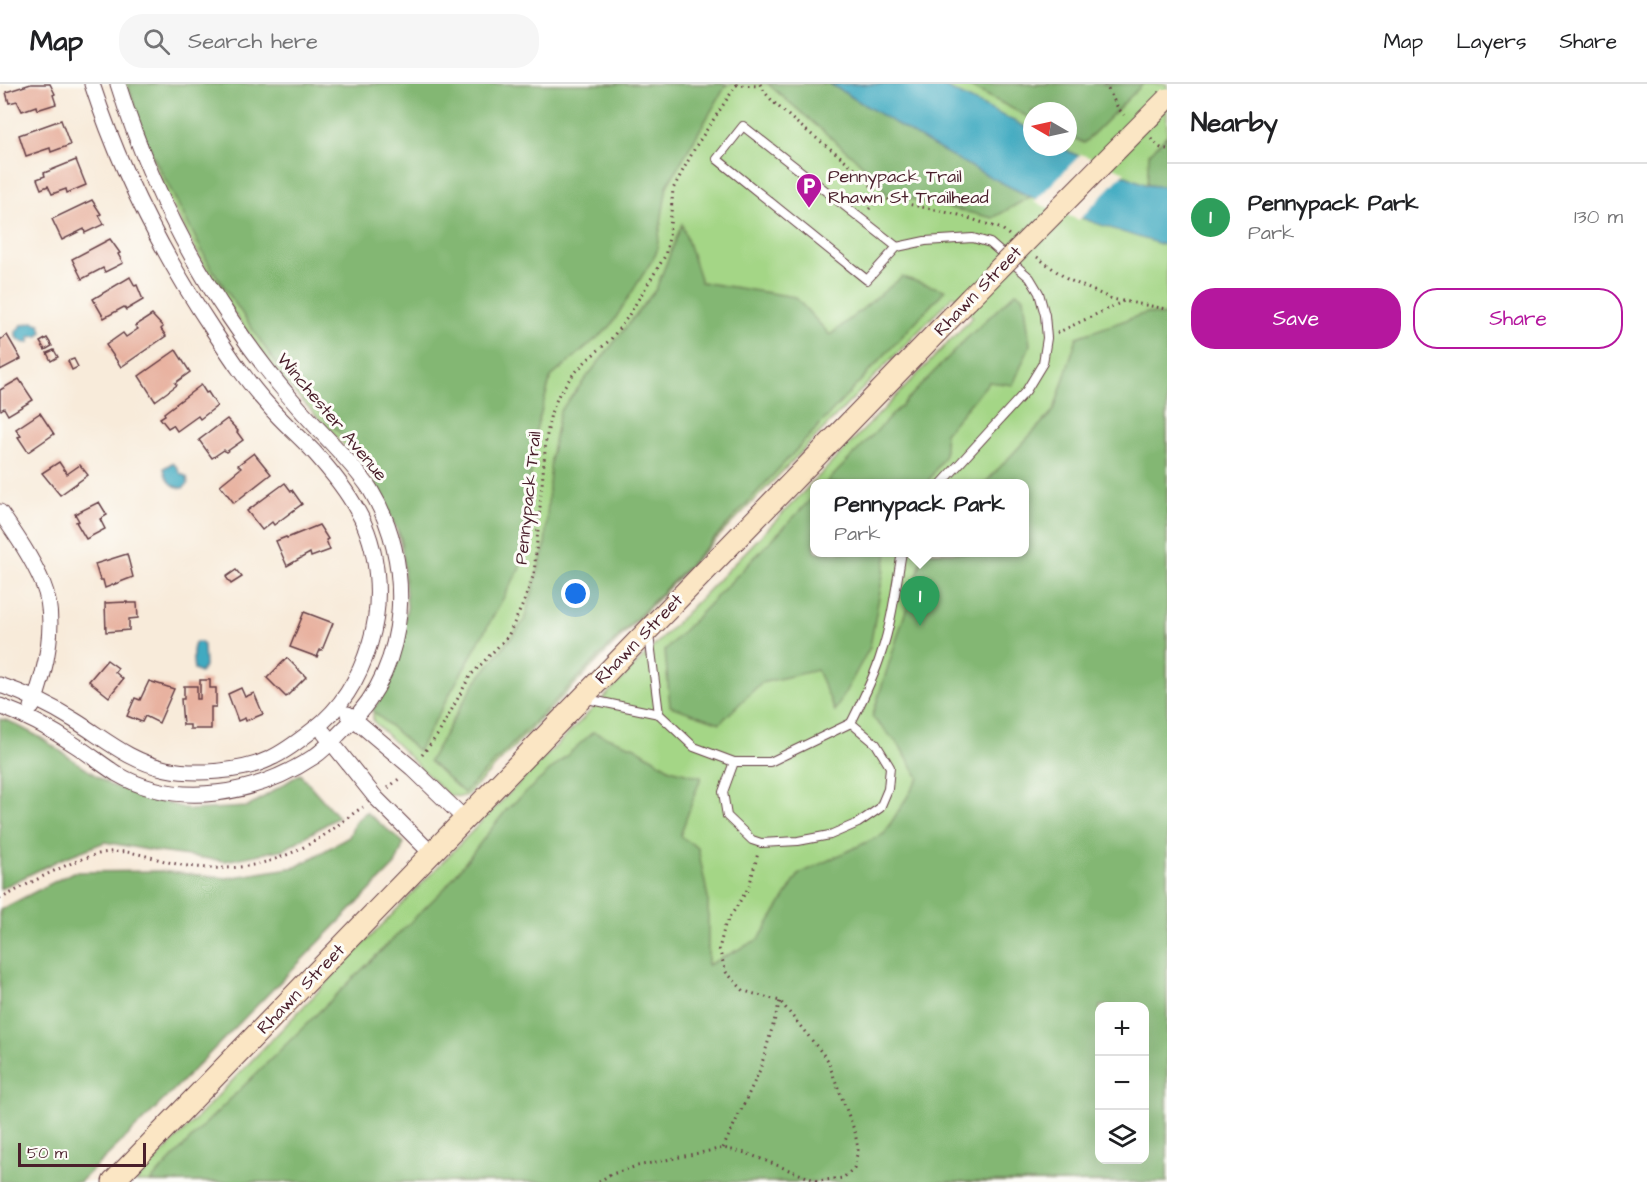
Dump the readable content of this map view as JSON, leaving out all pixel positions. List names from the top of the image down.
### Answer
{
  "streets": {
    "main road": ["Rhawn Street"],
    "street": ["Winchester Avenue"],
    "path": ["Pennypack Trail"]
  },
  "places": {
    "parking": ["Pennypack Trail Rhawn St Trailhead"]
  },
  "scale_bar": "50 m",
  "north": "left",
  "page": {
    "header": "Map",
    "search": "Search here",
    "nav": ["Map", "Layers", "Share"],
    "heading": "Nearby",
    "list": [
      {
        "mark": "1",
        "name": "Pennypack Park",
        "note": "Park",
        "value": "130 m"
      }
    ],
    "buttons": ["Save", "Share"],
    "popup": ["Pennypack Park", "Park"],
    "pins": "1",
    "map_buttons": ["+", "−"],
    "scale": "50 m"
  }
}
